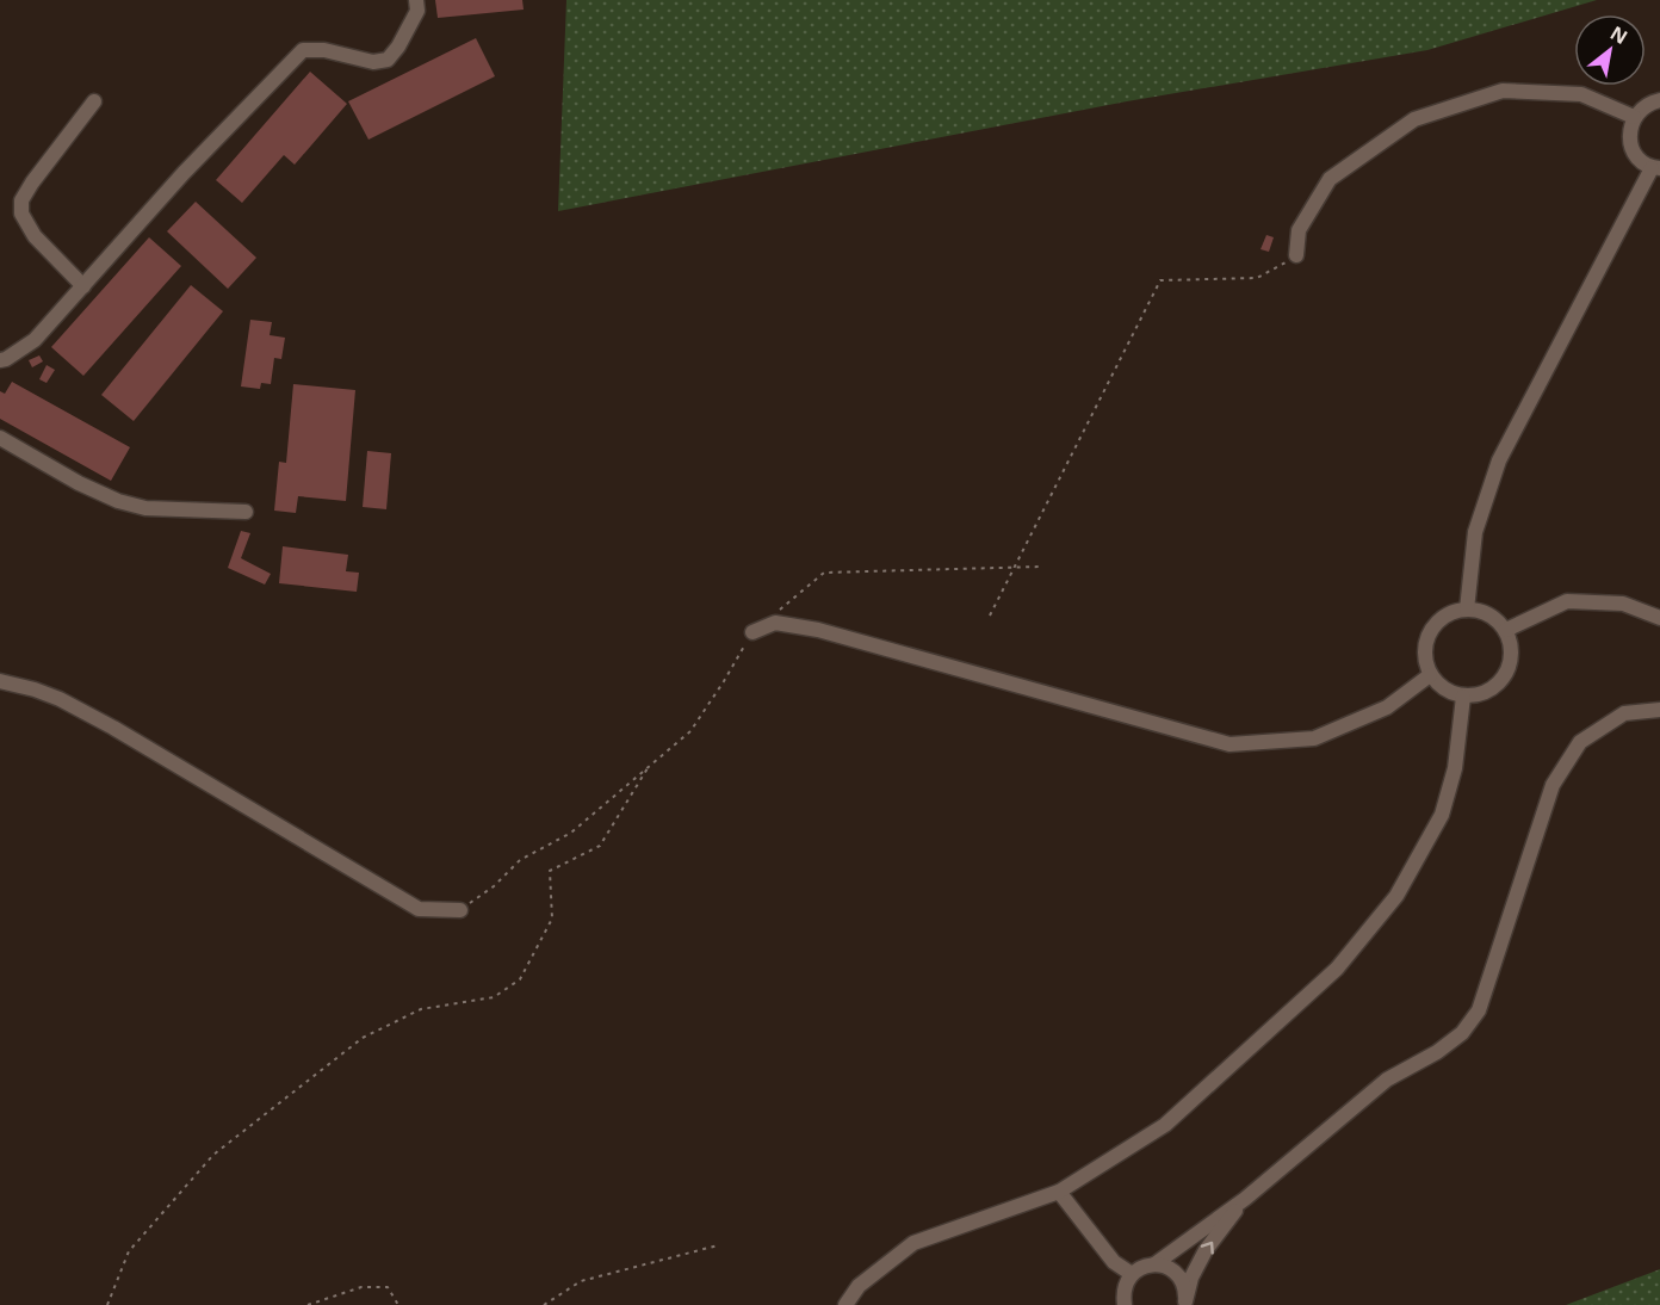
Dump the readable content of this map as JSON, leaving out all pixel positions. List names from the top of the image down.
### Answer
{
  "north": "top right"
}
